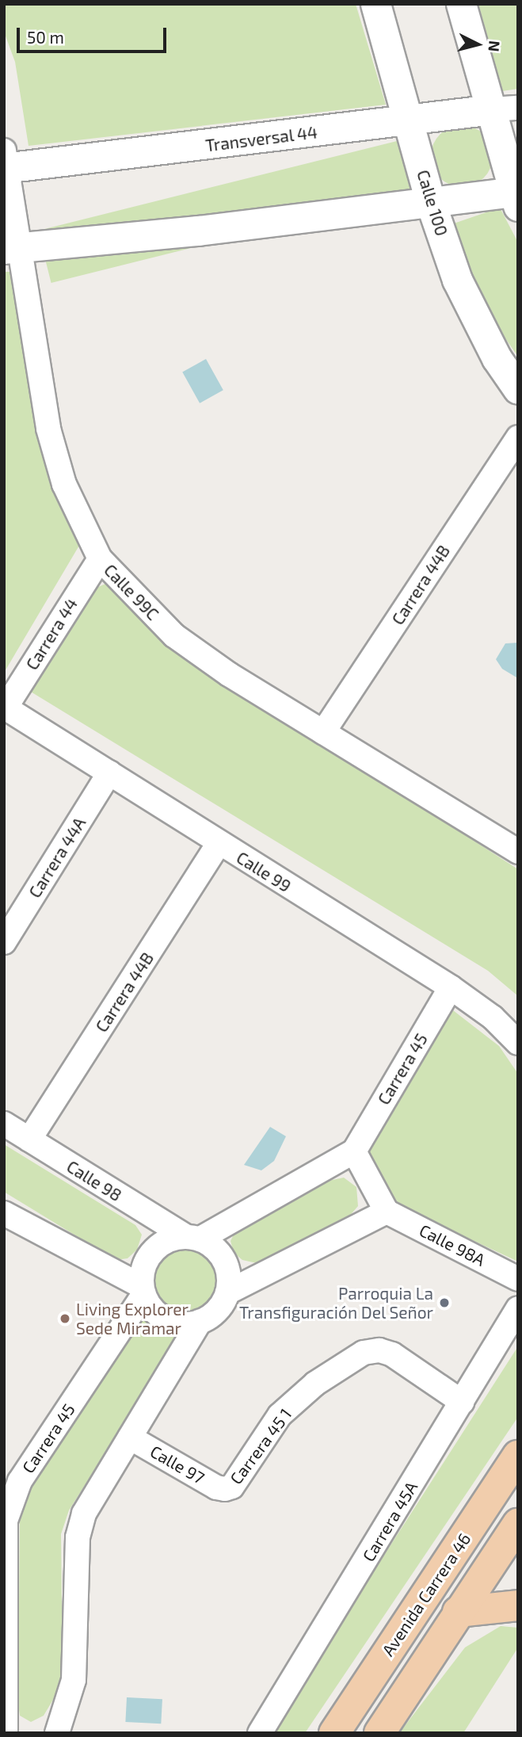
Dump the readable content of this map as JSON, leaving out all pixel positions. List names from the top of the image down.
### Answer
{
  "streets": {
    "main road": ["Avenida Carrera 46"],
    "street": [
      "Transversal 44",
      "Calle 100",
      "Carrera 44B",
      "Calle 99C",
      "Carrera 44",
      "Carrera 44A",
      "Calle 99",
      "Carrera 45",
      "Calle 98",
      "Calle 98A",
      "Carrera 45 1",
      "Calle 97",
      "Carrera 45A"
    ]
  },
  "crossings": [
    ["Transversal 44", "Calle 100"],
    ["Transversal 44", "Calle 99C"],
    ["Carrera 44B", "Calle 99C"],
    ["Carrera 44B", "Calle 99"],
    ["Carrera 44B", "Calle 98"],
    ["Calle 99C", "Carrera 44"],
    ["Carrera 44", "Calle 99"],
    ["Carrera 44A", "Calle 99"],
    ["Calle 99", "Carrera 45"],
    ["Carrera 45", "Calle 98"],
    ["Carrera 45 1", "Calle 97"],
    ["Carrera 45 1", "Carrera 45A"]
  ],
  "places": ["Parroquia La Transfiguración Del Señor", "Living Explorer Sede Miramar"],
  "scale_bar": "50 m",
  "north": "right"
}
